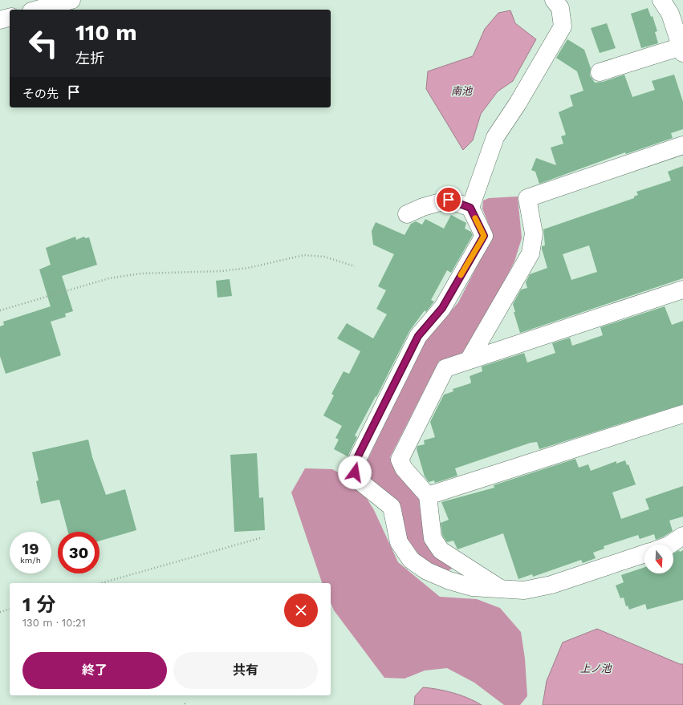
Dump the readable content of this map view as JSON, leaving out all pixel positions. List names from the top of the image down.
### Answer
{
  "water": ["南池", "上ノ池"],
  "north": "bottom",
  "page": {
    "turn": ["110 m", "左折"],
    "then": "その先",
    "speed": "19 km/h",
    "limit": "30",
    "heading": ["1 分", "130 m · 10:21"],
    "buttons": ["終了", "共有"]
  }
}
